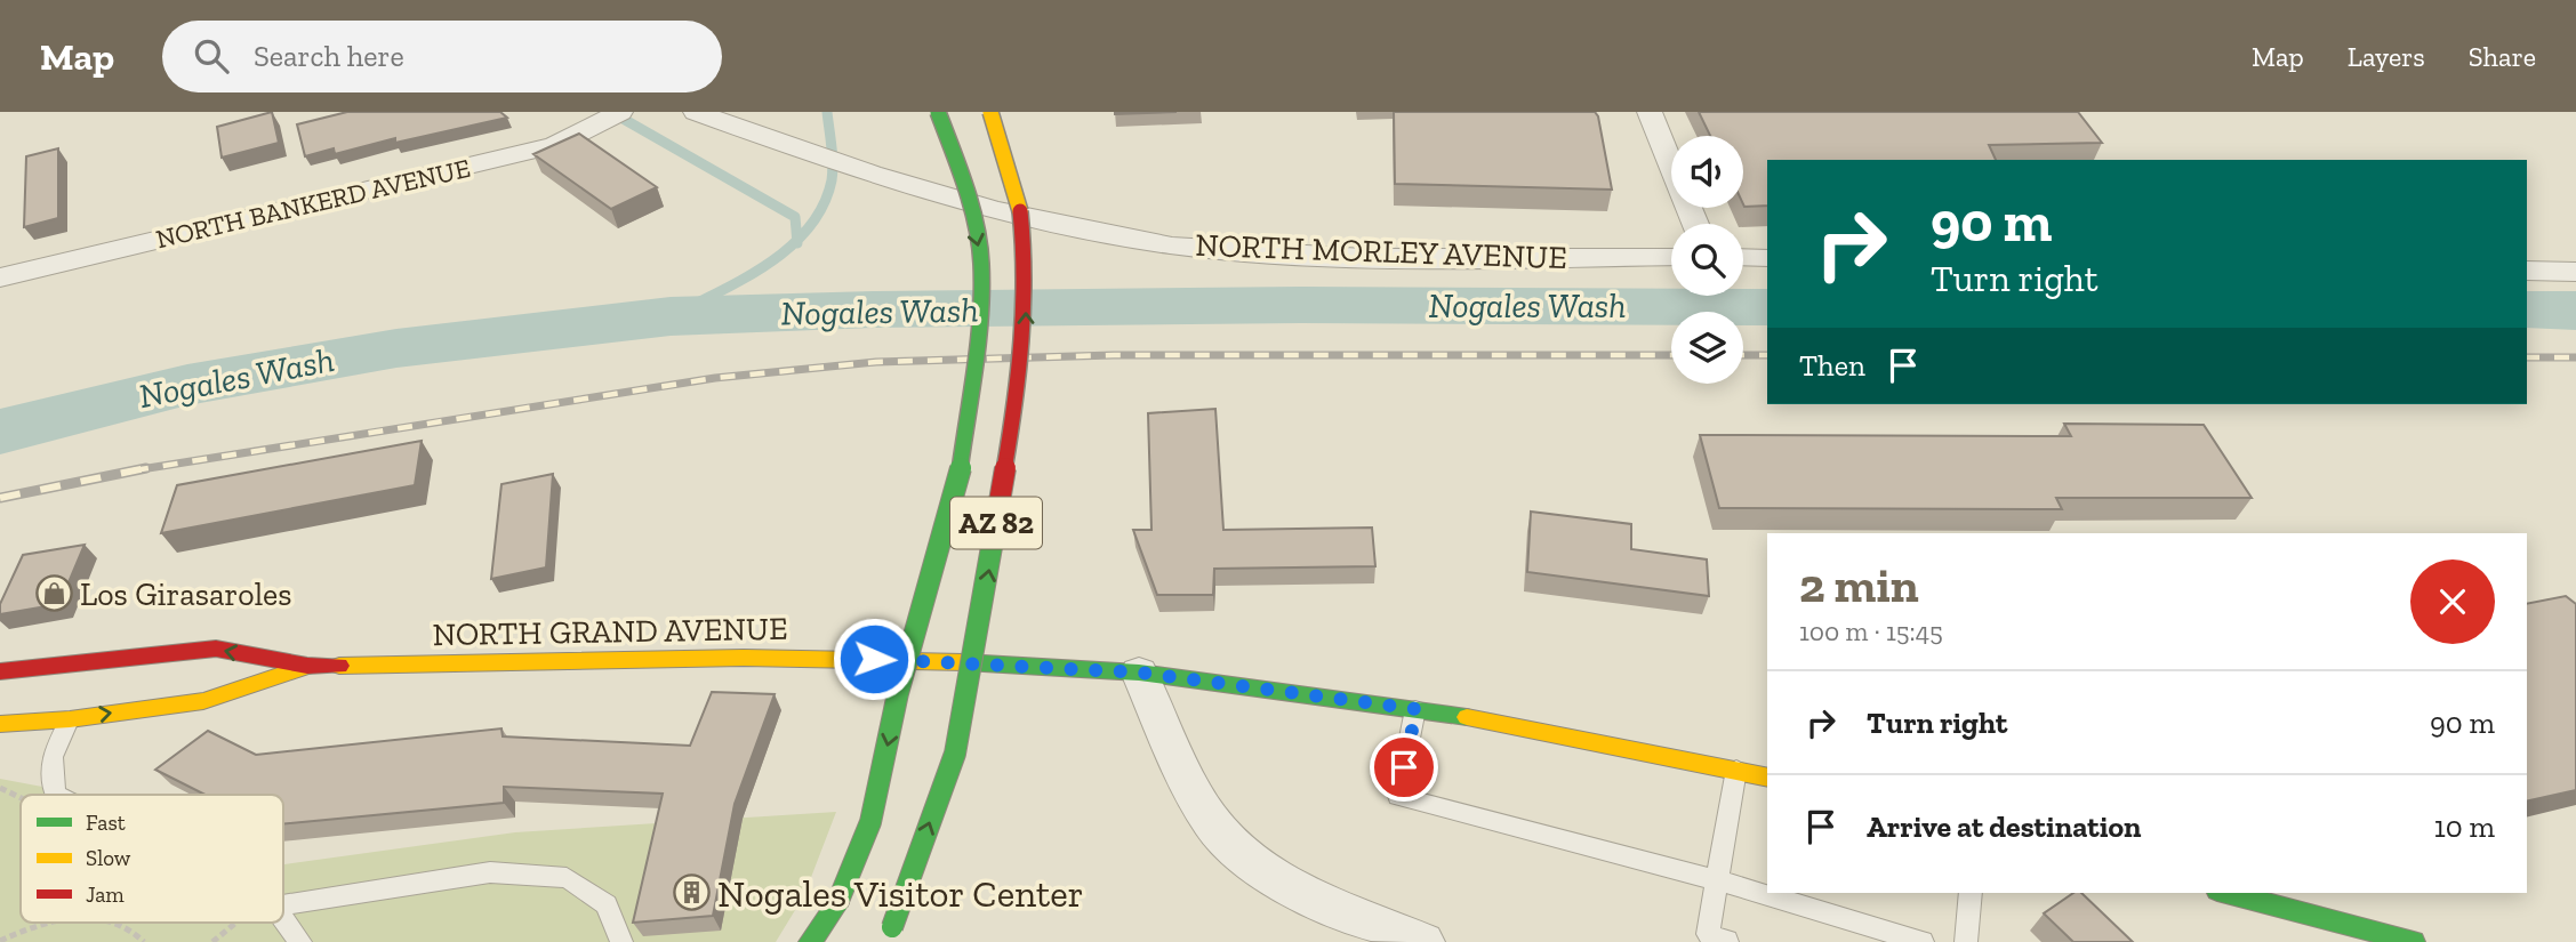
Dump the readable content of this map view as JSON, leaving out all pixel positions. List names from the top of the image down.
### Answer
{
  "streets": {
    "main road": ["AZ 82", "NORTH GRAND AVENUE"],
    "street": ["NORTH BANKERD AVENUE", "NORTH MORLEY AVENUE"]
  },
  "water": ["Nogales Wash"],
  "places": {
    "shop": ["Los Girasaroles"],
    "building": ["Nogales Visitor Center"]
  },
  "legend": ["Fast", "Slow", "Jam"],
  "page": {
    "header": "Map",
    "search": "Search here",
    "nav": ["Map", "Layers", "Share"],
    "turn": ["90 m", "Turn right"],
    "then": "Then",
    "heading": ["2 min", "100 m · 15:45"],
    "list": [
      {
        "name": "Turn right",
        "value": "90 m"
      },
      {
        "name": "Arrive at destination",
        "value": "10 m"
      }
    ]
  }
}
